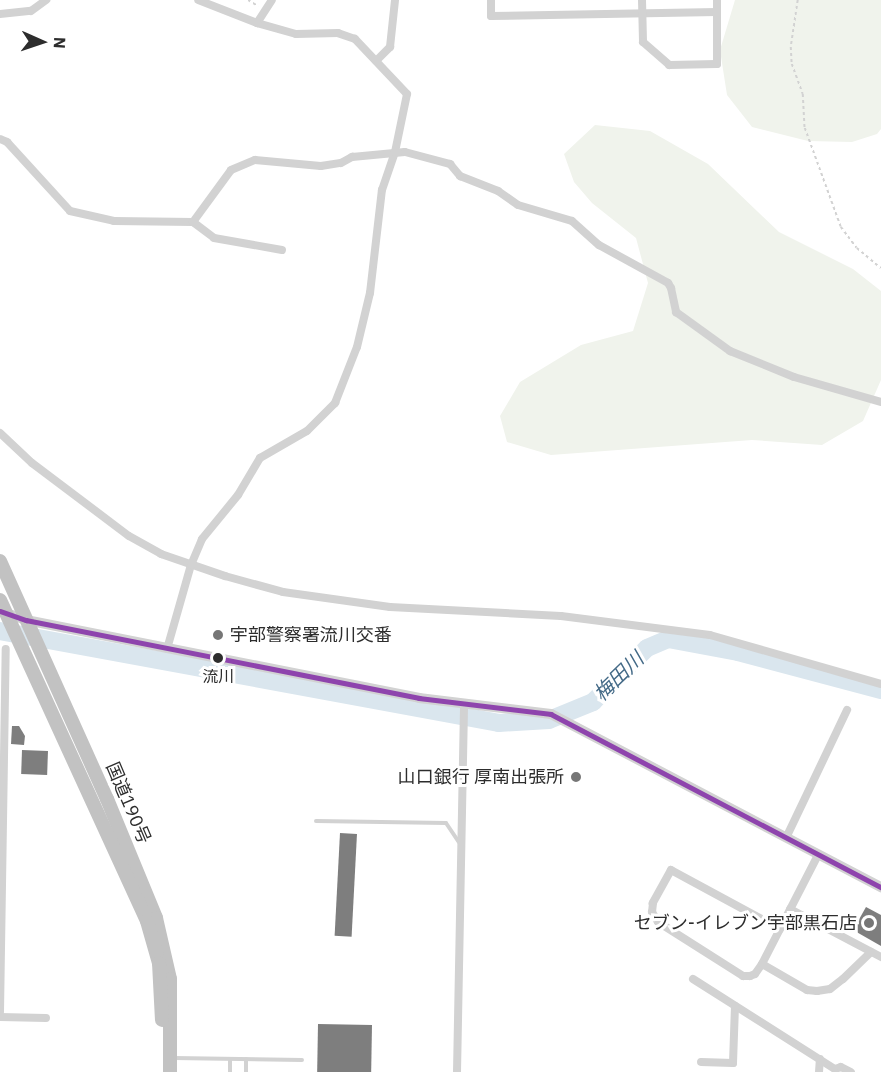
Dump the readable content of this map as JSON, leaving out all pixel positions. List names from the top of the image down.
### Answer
{
  "streets": {
    "highway": ["国道190号"]
  },
  "water": ["梅田川"],
  "places": [
    "宇部警察署流川交番",
    "流川",
    "山口銀行 厚南出張所",
    "セブン-イレブン宇部黒石店"
  ],
  "north": "right"
}
